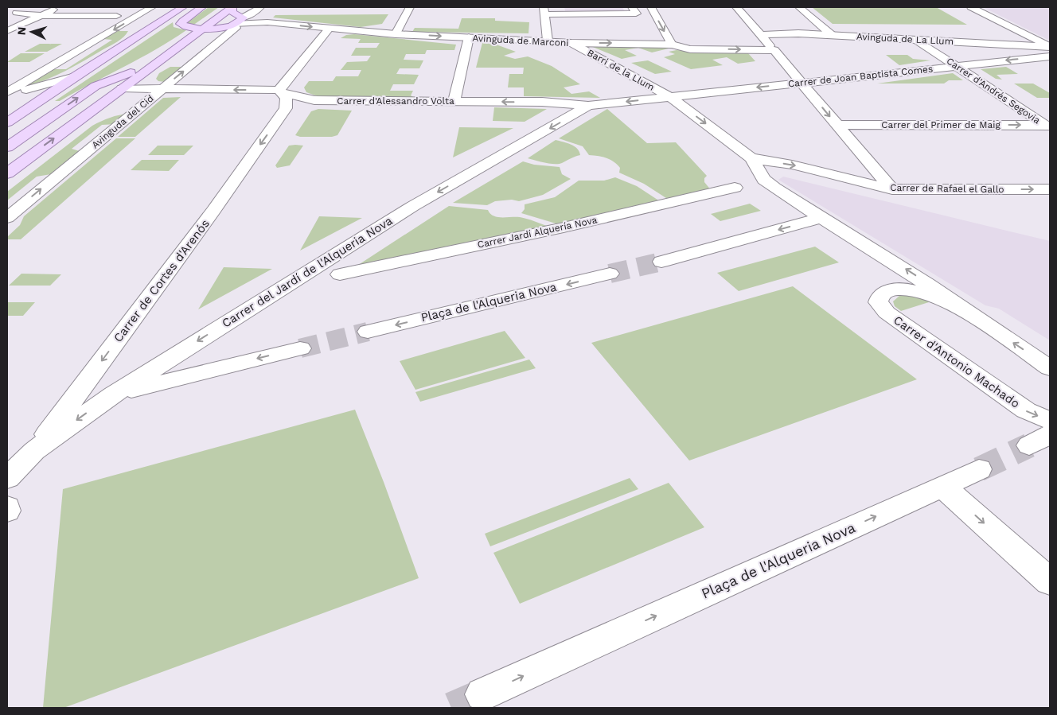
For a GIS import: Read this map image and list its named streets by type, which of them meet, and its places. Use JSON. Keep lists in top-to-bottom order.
{
  "streets": {
    "street": [
      "Avinguda de La Llum",
      "Avinguda de Marconi",
      "Barri de la Llum",
      "Carrer de Joan Baptista Comes",
      "Carrer d'Andrés Segovia",
      "Carrer d'Alessandro Volta",
      "Avinguda del Cid",
      "Carrer del Primer de Maig",
      "Carrer de Rafael el Gallo",
      "Carrer Jardí Alquería Nova",
      "Carrer del Jardí de l'Alqueria Nova",
      "Carrer de Cortes d'Arenós",
      "Plaça de l'Alqueria Nova",
      "Carrer d'Antonio Machado"
    ]
  },
  "crossings": [
    ["Avinguda de La Llum", "Carrer d'Andrés Segovia"],
    ["Avinguda de Marconi", "Barri de la Llum"],
    ["Avinguda de Marconi", "Avinguda del Cid"],
    ["Barri de la Llum", "Carrer de Joan Baptista Comes"],
    ["Barri de la Llum", "Carrer d'Alessandro Volta"],
    ["Barri de la Llum", "Carrer d'Antonio Machado"],
    ["Carrer de Joan Baptista Comes", "Carrer d'Andrés Segovia"],
    ["Carrer de Joan Baptista Comes", "Carrer d'Alessandro Volta"],
    ["Carrer de Joan Baptista Comes", "Carrer d'Antonio Machado"],
    ["Carrer d'Andrés Segovia", "Carrer del Primer de Maig"],
    ["Carrer d'Alessandro Volta", "Carrer del Jardí de l'Alqueria Nova"],
    ["Carrer d'Alessandro Volta", "Carrer de Cortes d'Arenós"],
    ["Carrer d'Alessandro Volta", "Carrer d'Antonio Machado"],
    ["Carrer de Rafael el Gallo", "Carrer d'Antonio Machado"],
    ["Carrer del Jardí de l'Alqueria Nova", "Carrer de Cortes d'Arenós"]
  ],
  "one_way": [
    "Avinguda de Marconi",
    "Carrer d'Alessandro Volta",
    "Carrer del Primer de Maig",
    "Carrer de Cortes d'Arenós"
  ],
  "north": "left"
}
